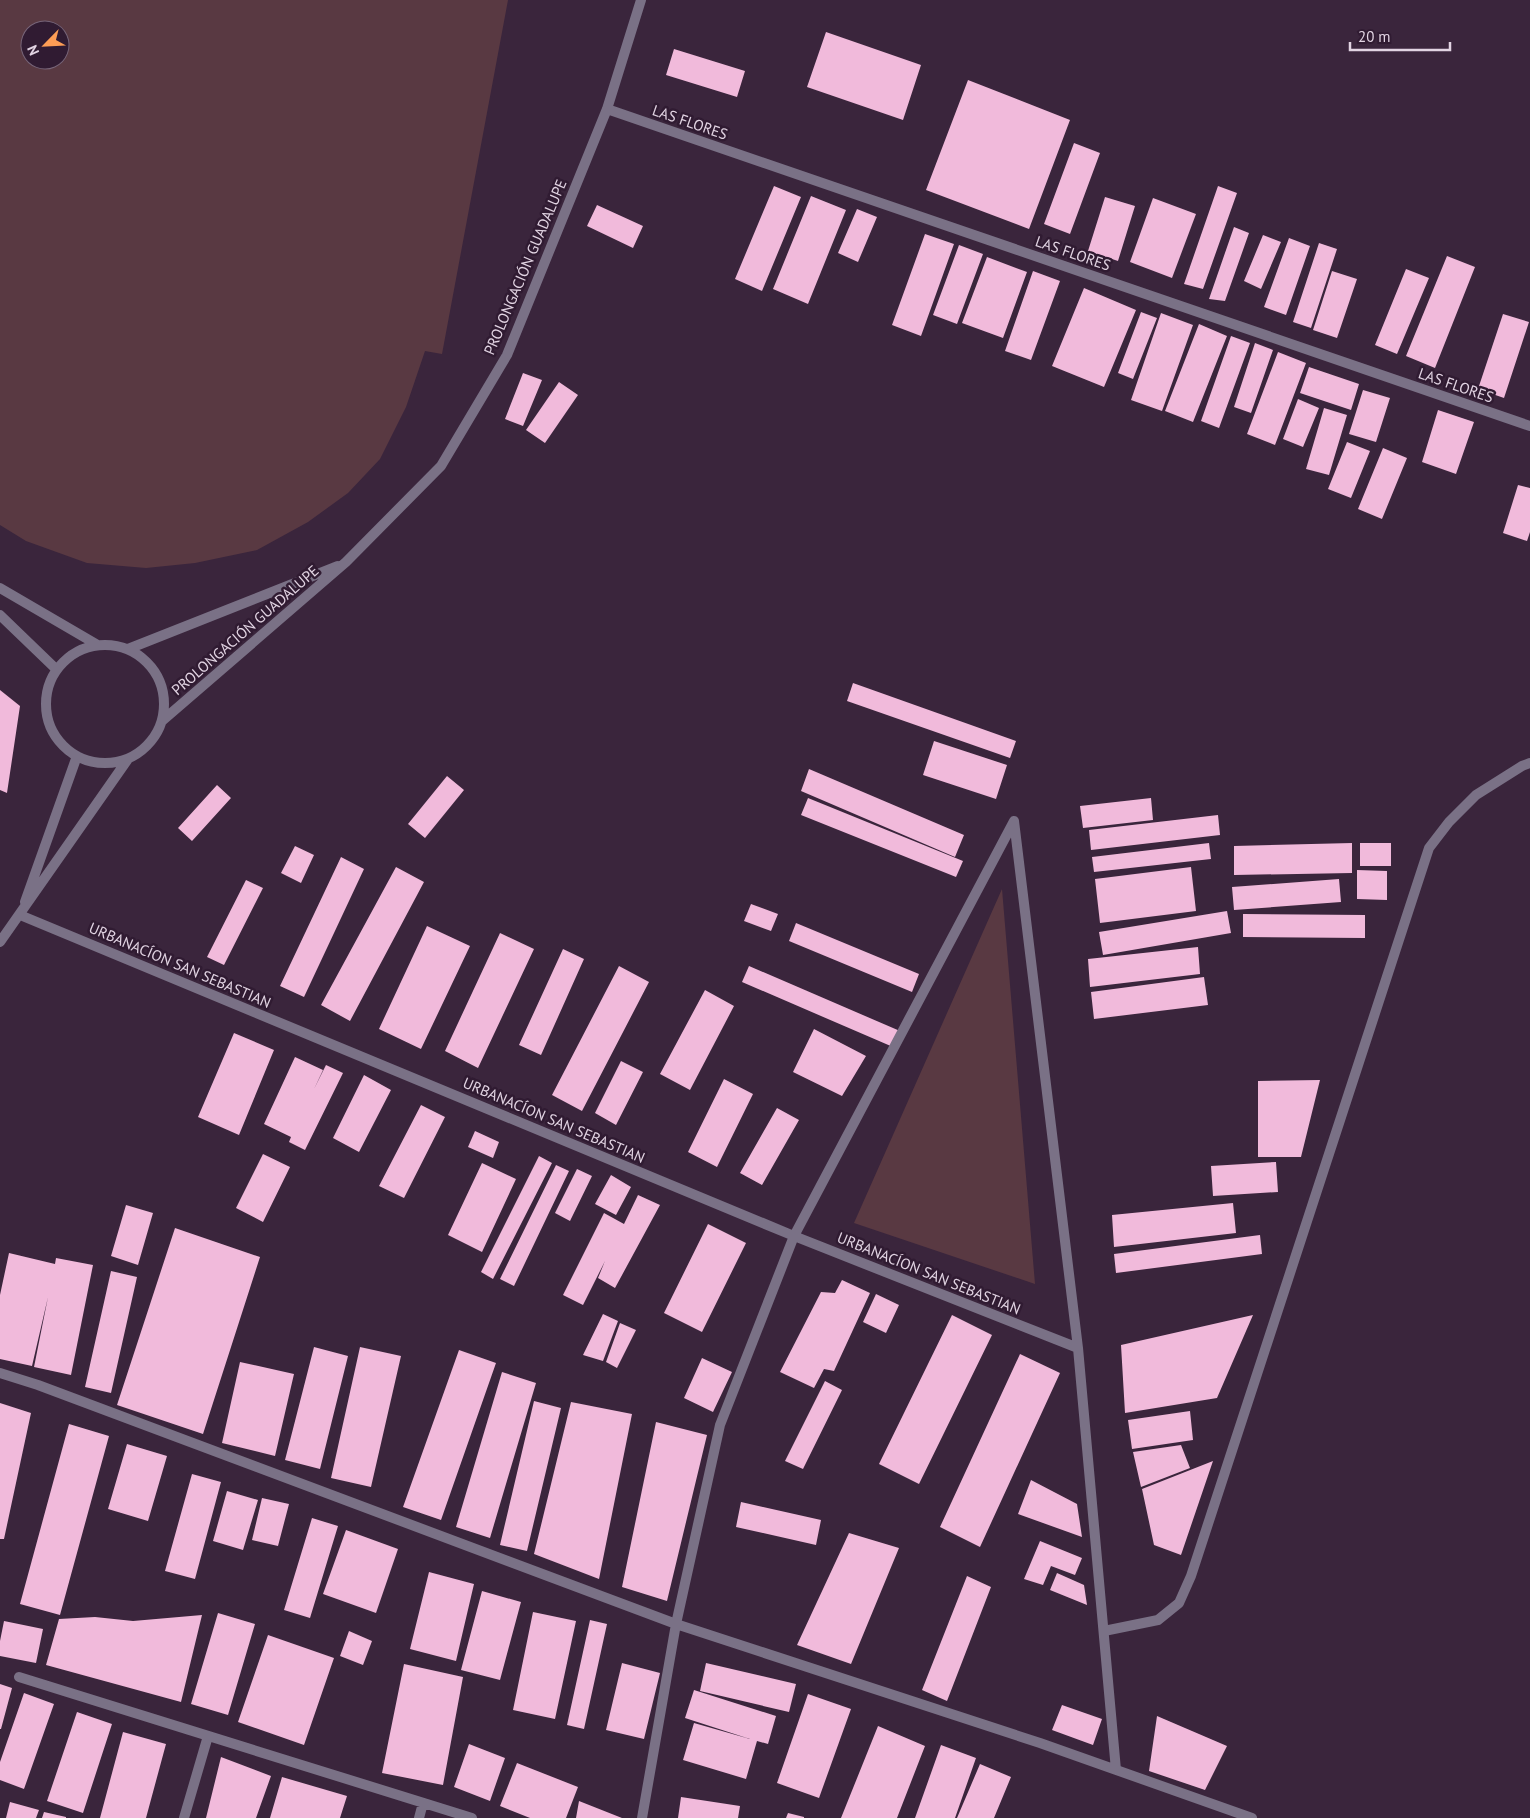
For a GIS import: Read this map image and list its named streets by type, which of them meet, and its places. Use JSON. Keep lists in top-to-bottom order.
{
  "streets": {
    "street": ["LAS FLORES", "PROLONGACIÓN GUADALUPE", "URBANACÍON SAN SEBASTIAN"]
  },
  "crossings": [
    ["LAS FLORES", "PROLONGACIÓN GUADALUPE"]
  ],
  "scale_bar": "20 m",
  "north": "bottom left"
}
